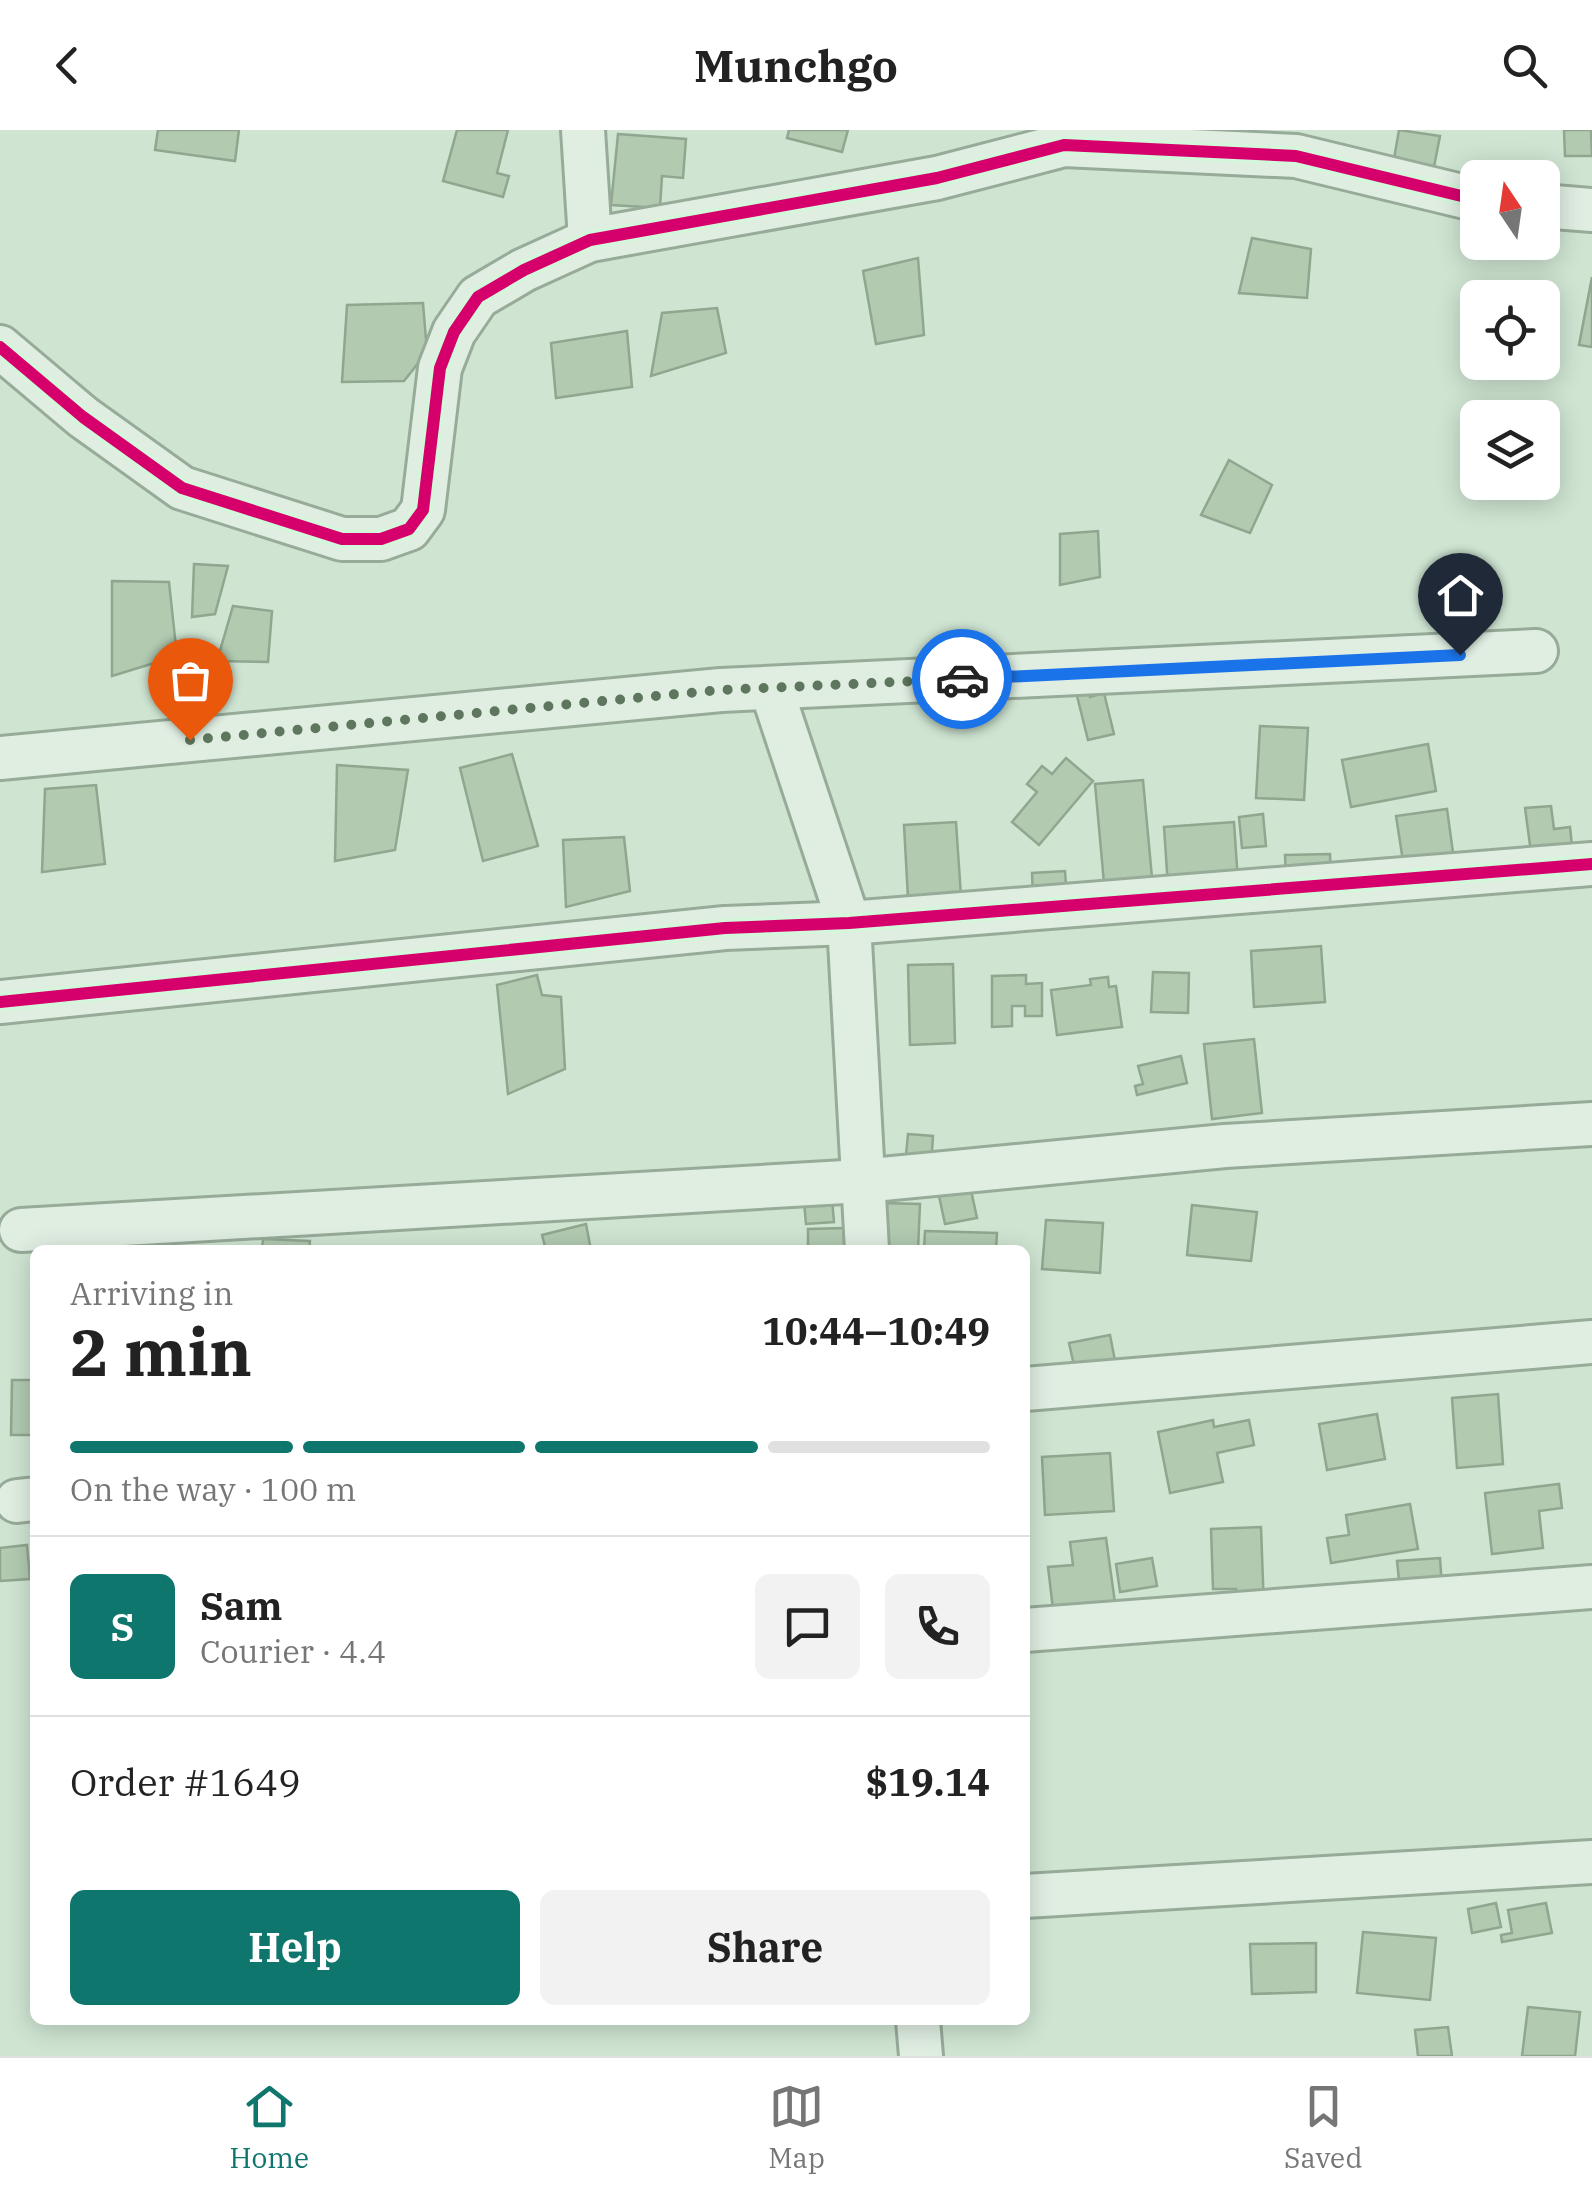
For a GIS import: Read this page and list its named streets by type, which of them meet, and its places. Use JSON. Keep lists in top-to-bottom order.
{
  "north": "top",
  "page": {
    "header": "Munchgo",
    "heading": ["2 min", "Arriving in", "10:44–10:49"],
    "panel": [
      "Sam",
      "Courier · 4.4",
      "Order #1649",
      "$19.14"
    ],
    "bar": "On the way · 100 m",
    "round": "S",
    "buttons": ["Help", "Share"],
    "tabs": ["Home", "Map", "Saved"]
  }
}
